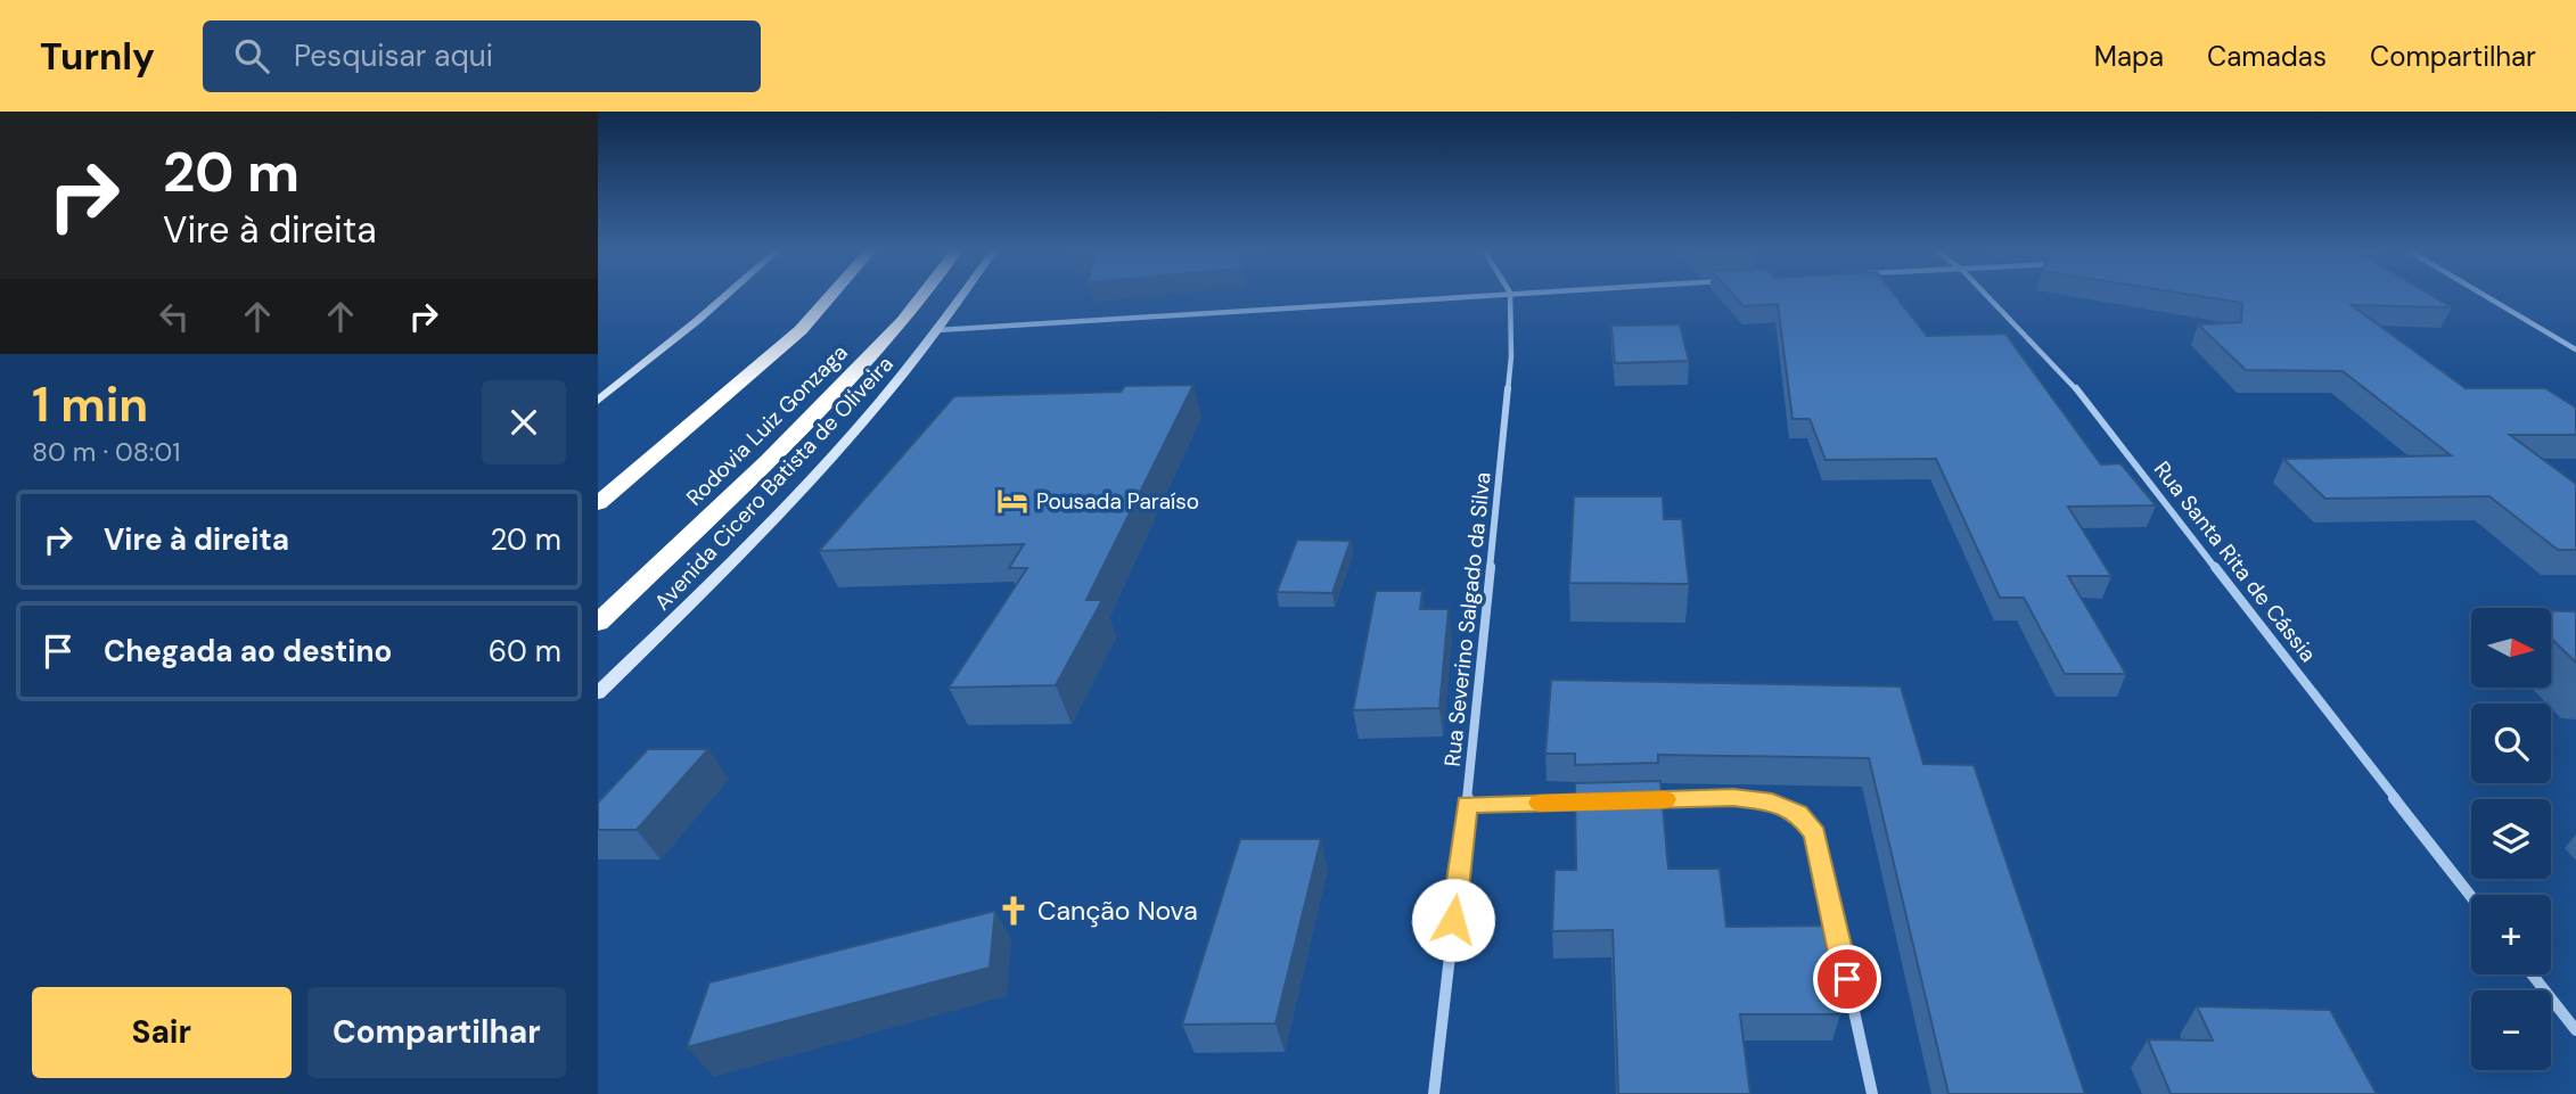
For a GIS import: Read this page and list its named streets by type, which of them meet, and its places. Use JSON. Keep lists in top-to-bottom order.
{
  "streets": {
    "highway": ["Rodovia Luiz Gonzaga"],
    "main road": ["Avenida Cicero Batista de Oliveira"],
    "street": ["Rua Santa Rita de Cássia", "Rua Severino Salgado da Silva"]
  },
  "places": {
    "hotel": ["Pousada Paraíso"],
    "church": ["Canção Nova"]
  },
  "north": "right",
  "page": {
    "header": "Turnly",
    "search": "Pesquisar aqui",
    "nav": ["Mapa", "Camadas", "Compartilhar"],
    "turn": ["20 m", "Vire à direita"],
    "heading": ["1 min", "80 m · 08:01"],
    "list": [
      {
        "name": "Vire à direita",
        "value": "20 m"
      },
      {
        "name": "Chegada ao destino",
        "value": "60 m"
      }
    ],
    "map_buttons": ["+", "−"],
    "buttons": ["Sair", "Compartilhar"]
  }
}
